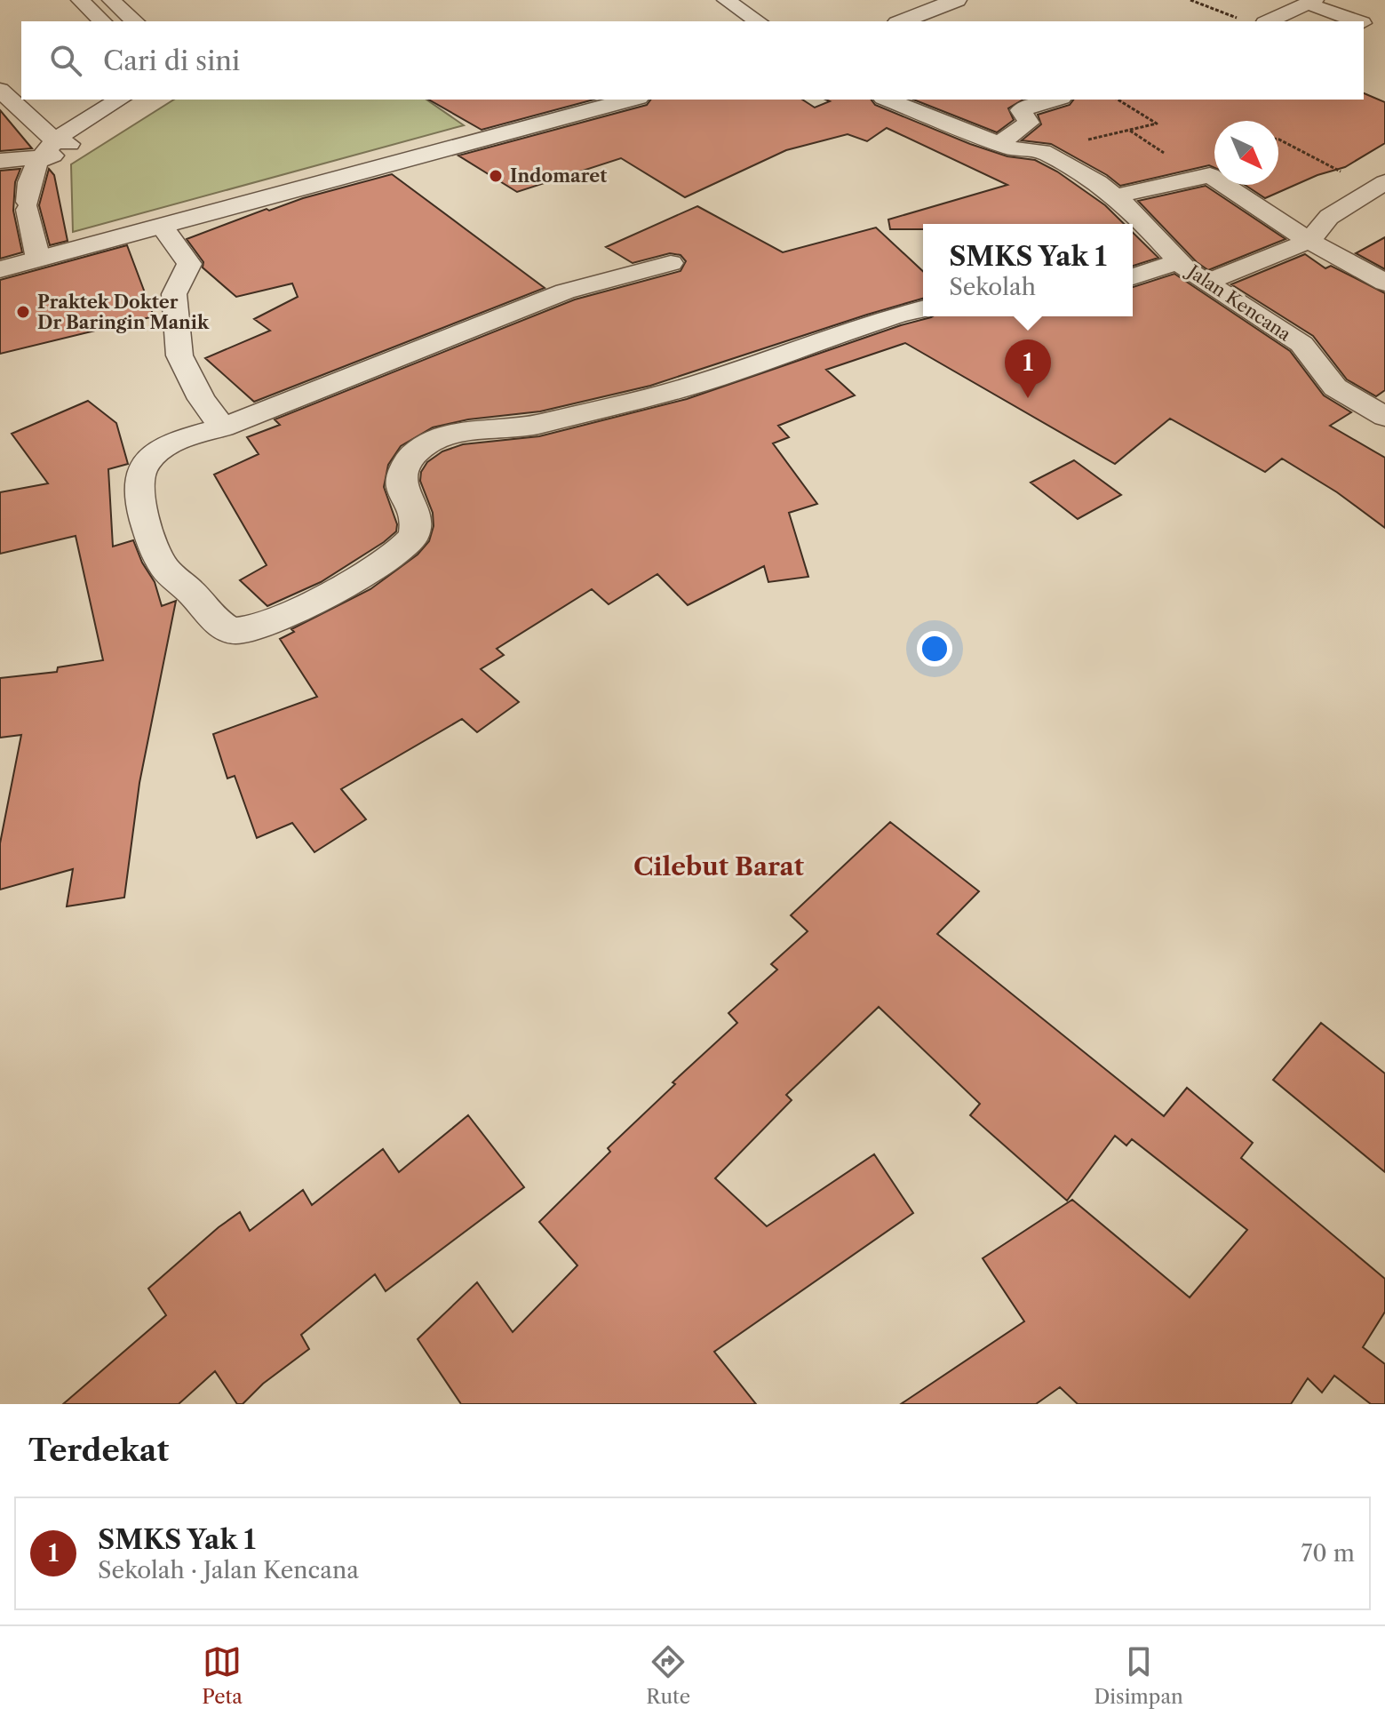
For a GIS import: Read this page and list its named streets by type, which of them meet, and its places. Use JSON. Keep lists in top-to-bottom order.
{
  "streets": {
    "street": ["Jalan Kencana"]
  },
  "districts": ["Cilebut Barat"],
  "places": ["Indomaret", "Praktek Dokter Dr Baringin Manik"],
  "north": "bottom right",
  "page": {
    "search": "Cari di sini",
    "popup": ["SMKS Yak 1", "Sekolah"],
    "pins": "1",
    "heading": "Terdekat",
    "list": [
      {
        "mark": "1",
        "name": "SMKS Yak 1",
        "note": "Sekolah · Jalan Kencana",
        "value": "70 m"
      }
    ],
    "nav": ["Peta", "Rute", "Disimpan"]
  }
}
